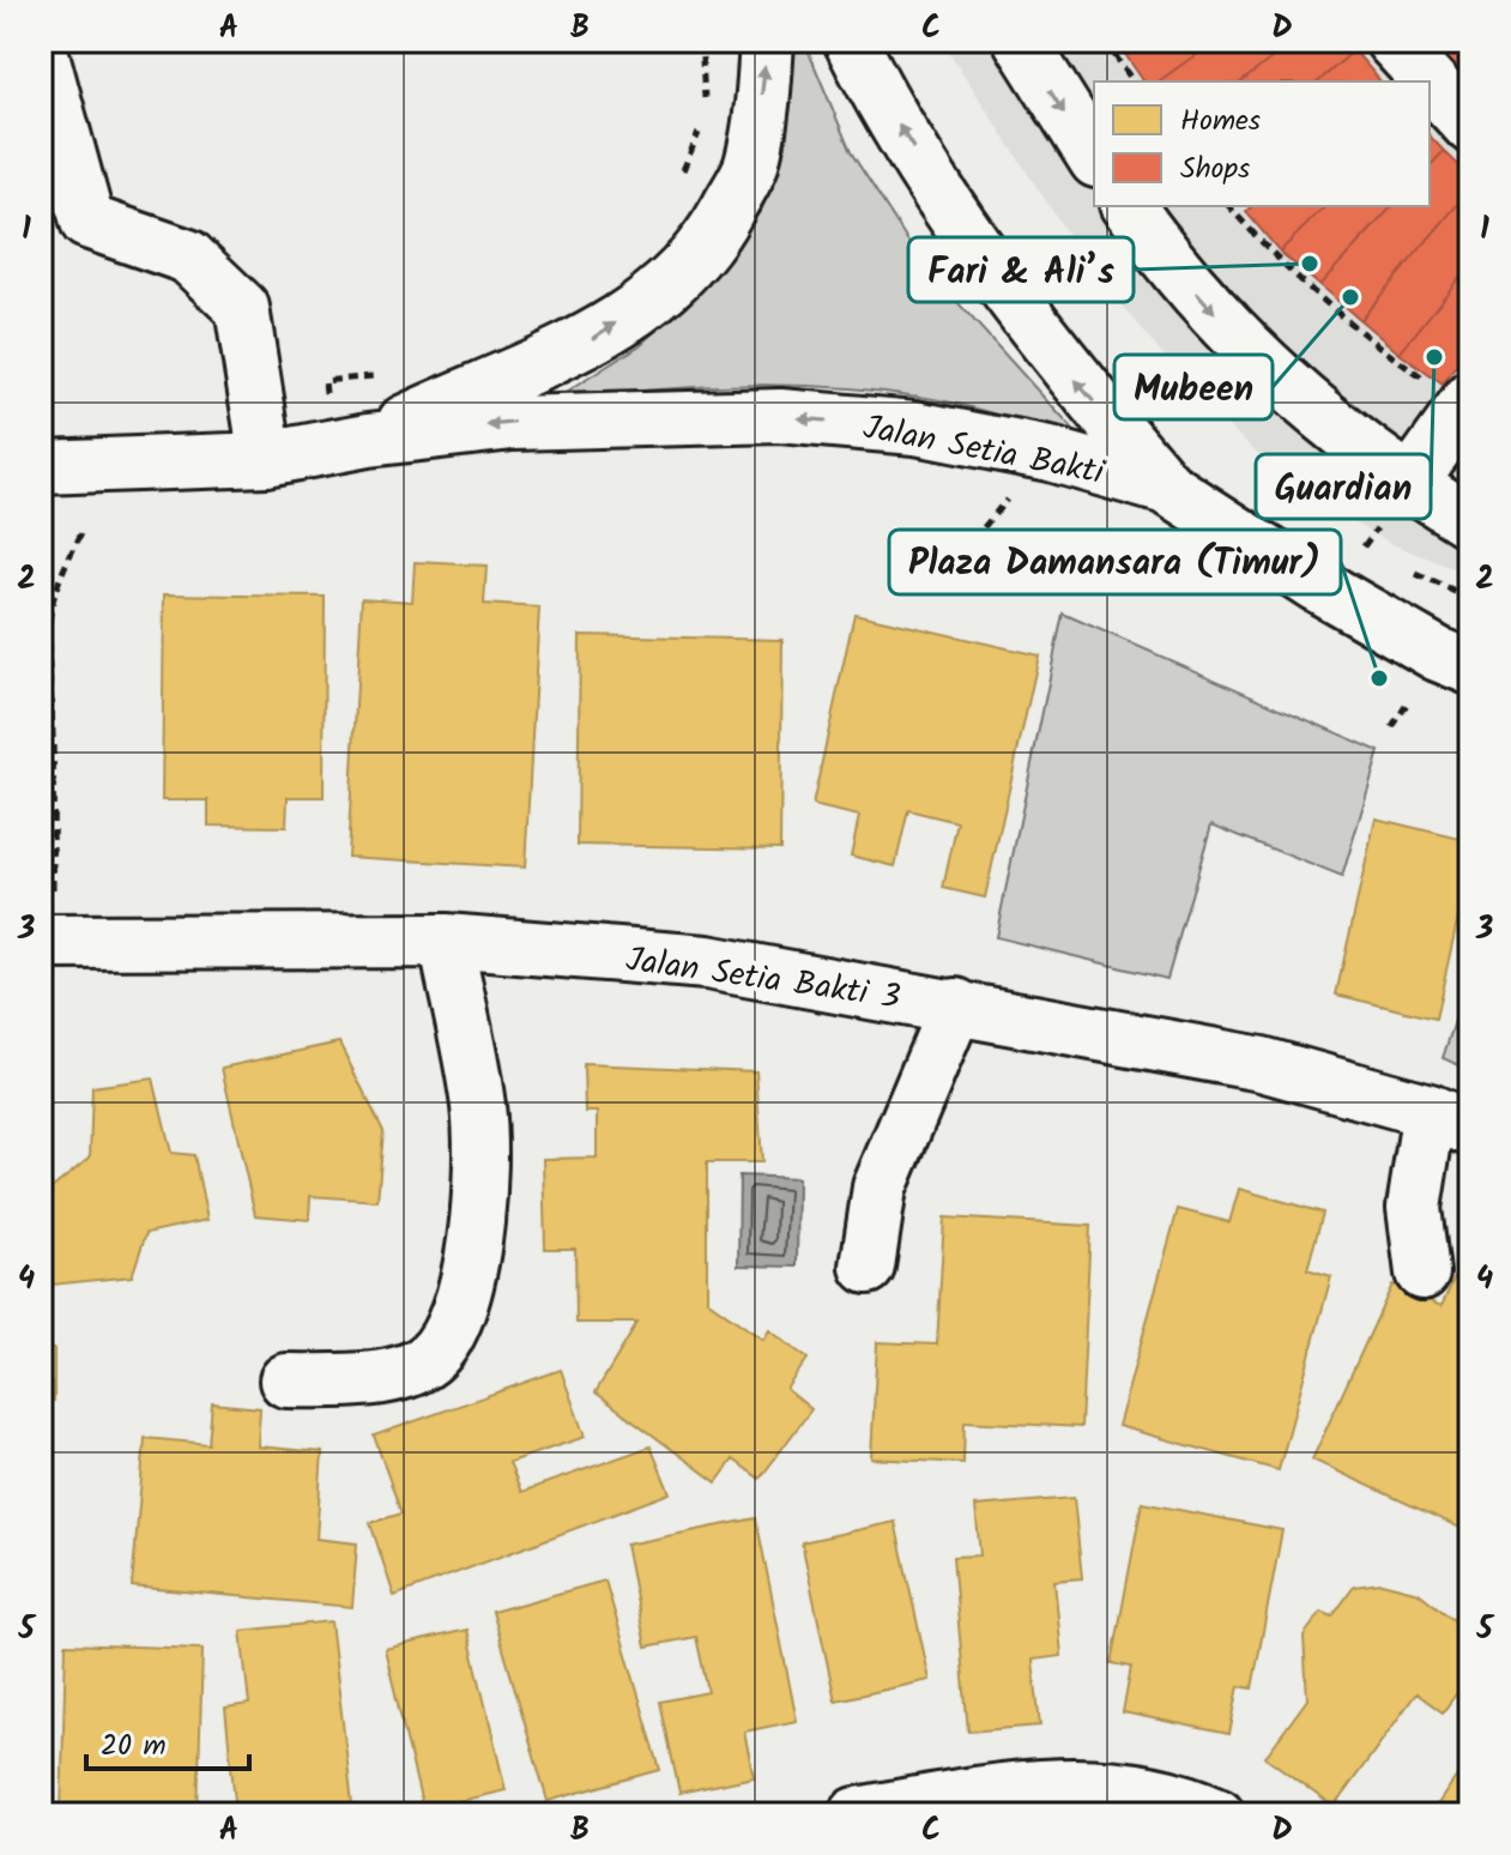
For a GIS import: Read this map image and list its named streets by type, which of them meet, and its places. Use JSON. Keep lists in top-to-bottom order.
{
  "streets": {
    "street": ["Jalan Setia Bakti", "Jalan Setia Bakti 3"]
  },
  "places": [
    "Fari & Ali’s",
    "Mubeen",
    "Guardian",
    "Plaza Damansara (Timur)"
  ],
  "legend": ["Homes", "Shops"],
  "scale_bar": "20 m",
  "grid": {
    "columns": [
      "A",
      "B",
      "C",
      "D"
    ],
    "rows": [
      "1",
      "2",
      "3",
      "4",
      "5"
    ]
  }
}
